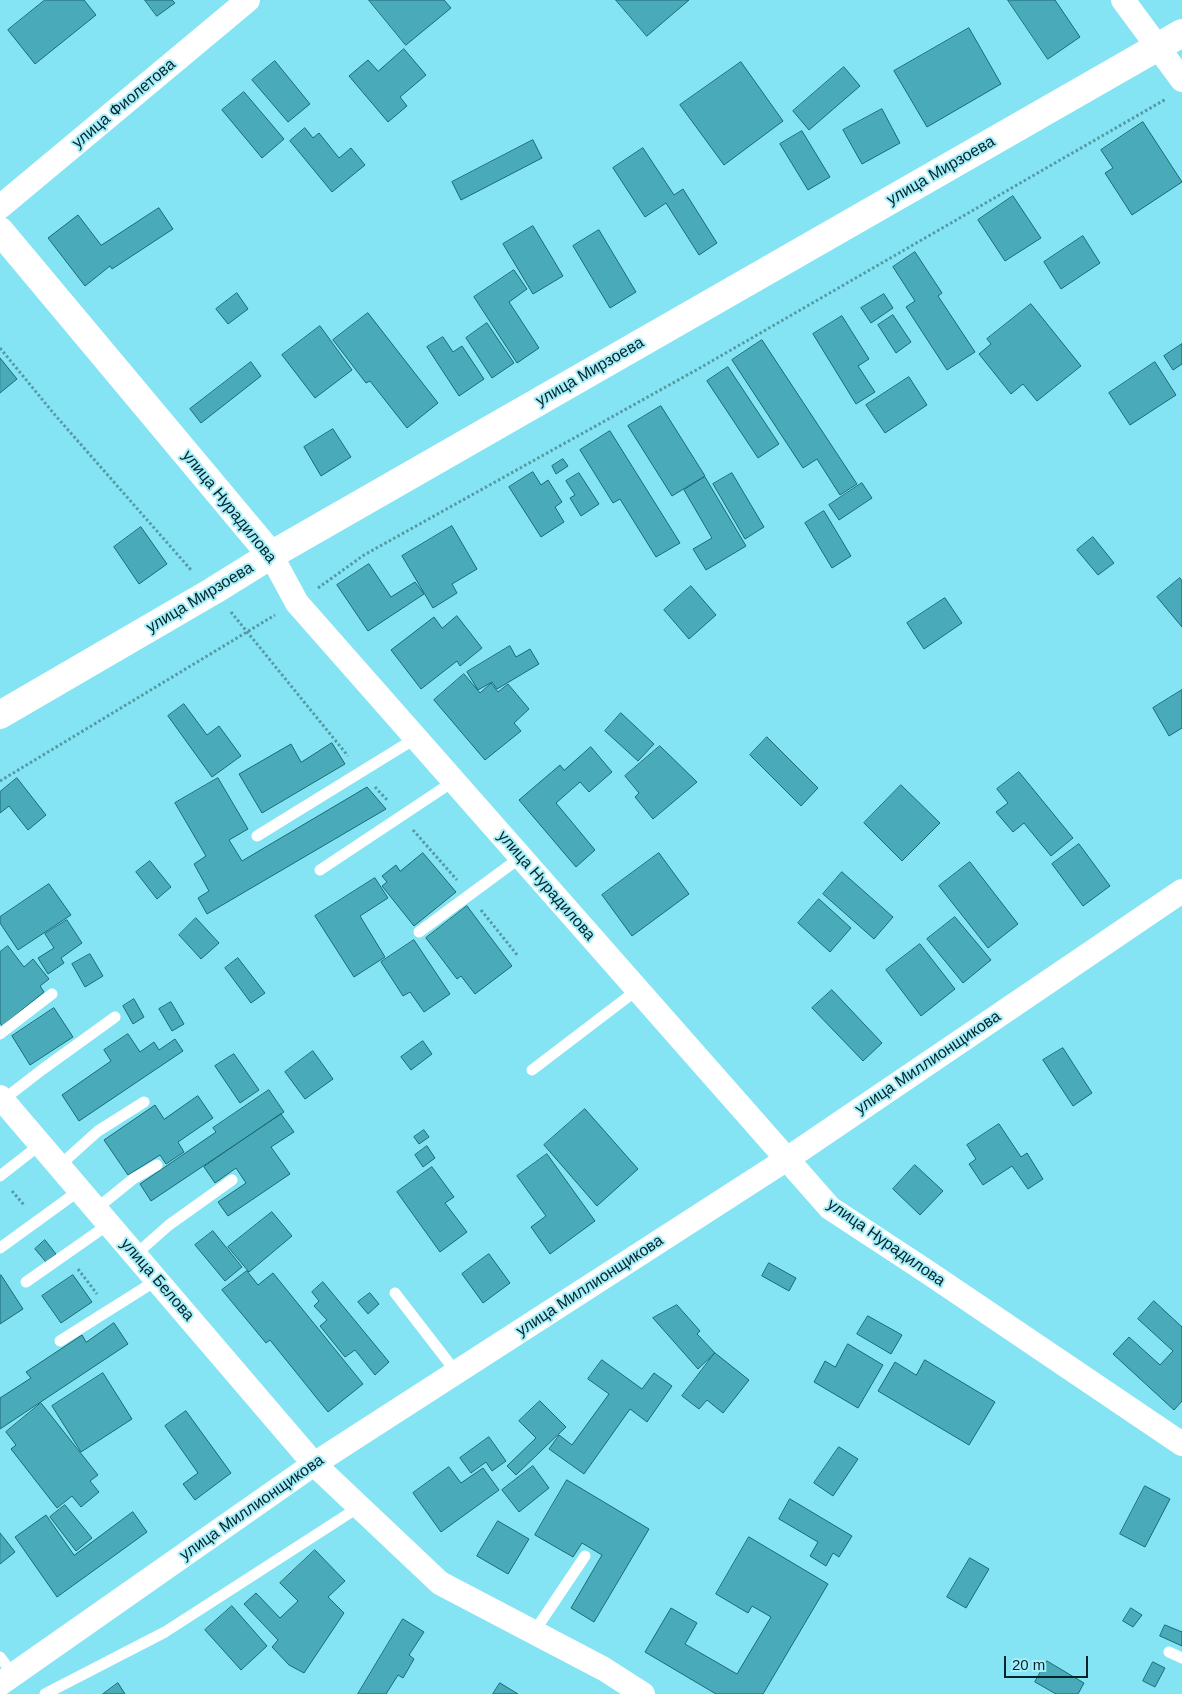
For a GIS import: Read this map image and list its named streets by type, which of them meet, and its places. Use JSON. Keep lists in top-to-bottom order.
{
  "streets": {
    "street": [
      "улица Фиолетова",
      "улица Мирзоева",
      "улица Нурадилова",
      "улица Миллионщикова",
      "улица Белова"
    ]
  },
  "crossings": [
    ["улица Мирзоева", "улица Нурадилова"],
    ["улица Нурадилова", "улица Миллионщикова"],
    ["улица Миллионщикова", "улица Белова"]
  ],
  "scale_bar": "20 m"
}
